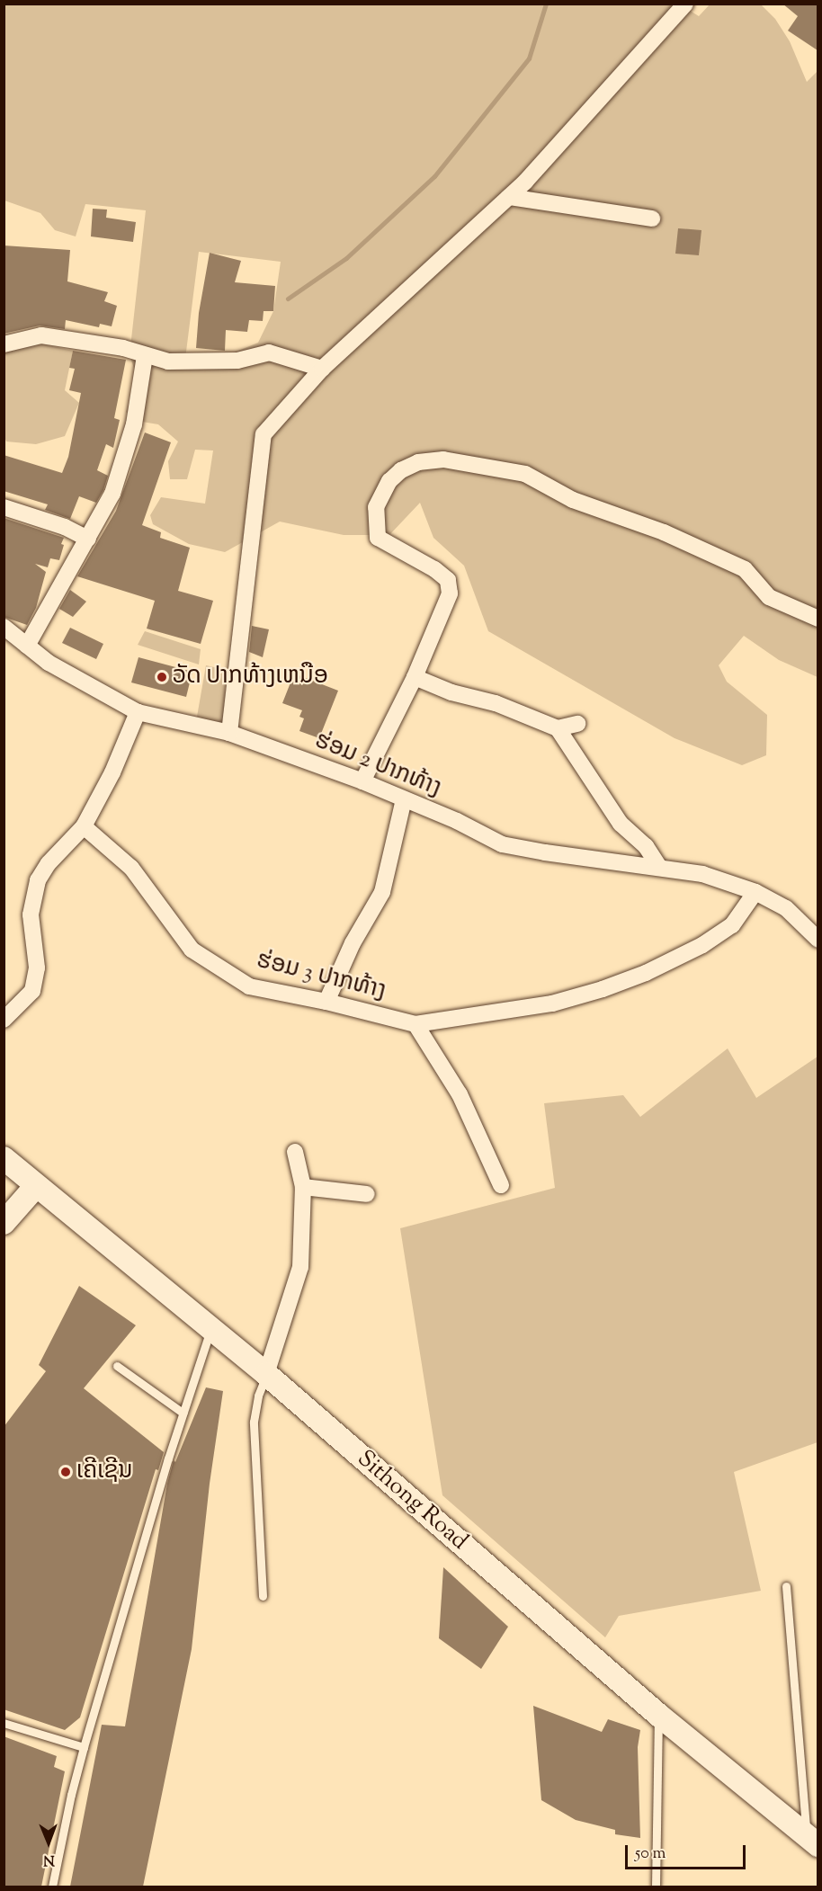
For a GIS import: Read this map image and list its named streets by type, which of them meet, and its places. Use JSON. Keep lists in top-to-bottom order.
{
  "streets": {
    "main road": ["Sithong Road"],
    "street": ["ຮ່ອມ 2 ປາກທ້າງ", "ຮ່ອມ 3 ປາກທ້າງ"]
  },
  "crossings": [
    ["ຮ່ອມ 2 ປາກທ້າງ", "ຮ່ອມ 3 ປາກທ້າງ"]
  ],
  "places": ["ວັດ ປາກທ້າງເຫນືອ", "ເຄີເຊີນ"],
  "scale_bar": "50 m",
  "north": "bottom"
}
